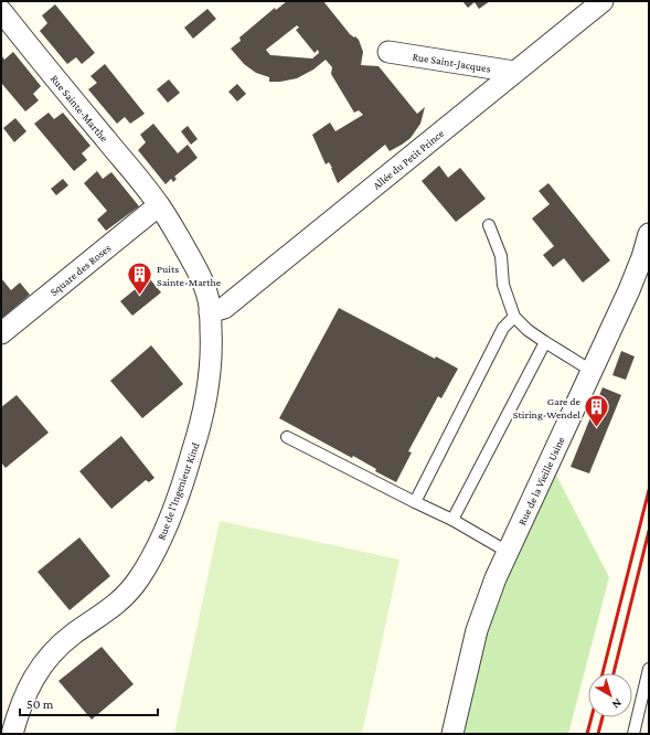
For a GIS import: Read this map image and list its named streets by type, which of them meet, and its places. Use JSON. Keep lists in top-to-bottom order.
{
  "streets": {
    "street": [
      "Rue Saint-Jacques",
      "Rue Sainte-Marthe",
      "Allée du Petit Prince",
      "Square des Roses",
      "Rue de la Vieille Usine",
      "Rue de l'Ingenieur Kind"
    ]
  },
  "crossings": [
    ["Rue Saint-Jacques", "Allée du Petit Prince"],
    ["Rue Sainte-Marthe", "Square des Roses"],
    ["Rue Sainte-Marthe", "Rue de l'Ingenieur Kind"],
    ["Allée du Petit Prince", "Rue de l'Ingenieur Kind"],
    ["Square des Roses", "Rue de l'Ingenieur Kind"]
  ],
  "places": {
    "building": ["Puits Sainte-Marthe", "Gare de Stiring-Wendel"]
  },
  "scale_bar": "50 m",
  "north": "bottom right"
}
